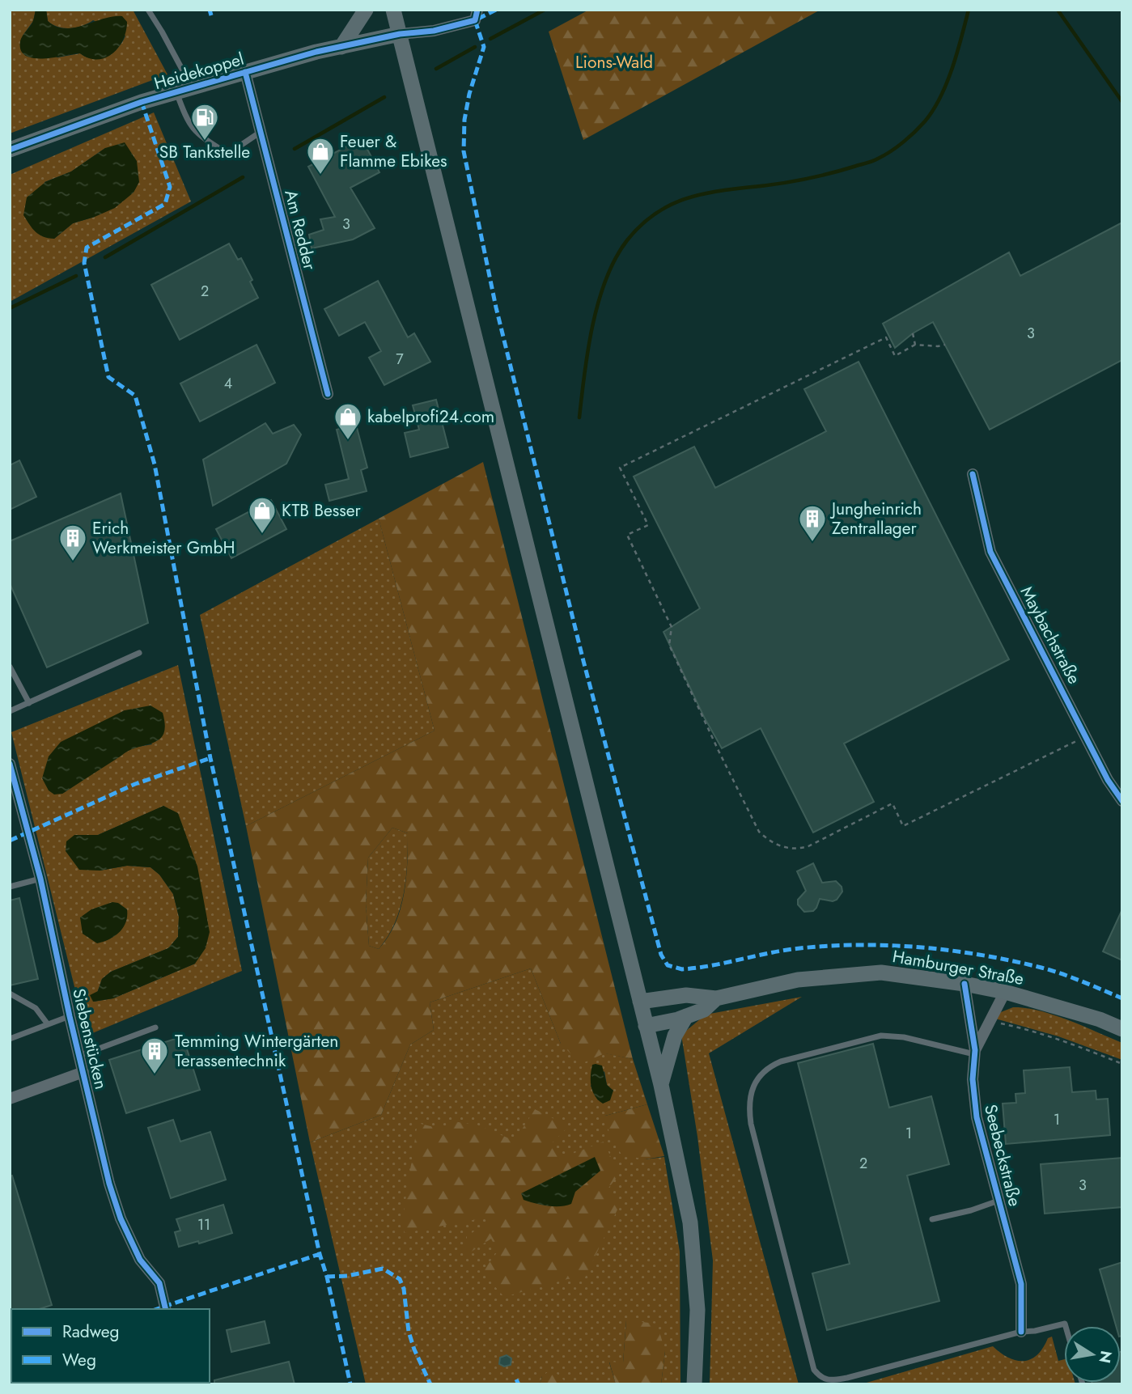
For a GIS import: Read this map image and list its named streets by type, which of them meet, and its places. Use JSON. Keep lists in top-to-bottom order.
{
  "streets": {
    "main road": ["Heidekoppel", "Hamburger Straße"],
    "street": [
      "Am Redder",
      "Maybachstraße",
      "Siebenstücken",
      "Seebeckstraße"
    ]
  },
  "crossings": [
    ["Heidekoppel", "Am Redder"],
    ["Hamburger Straße", "Seebeckstraße"]
  ],
  "parks": ["Lions-Wald"],
  "places": {
    "fuel station": ["SB Tankstelle"],
    "shop": ["Feuer & Flamme Ebikes", "kabelprofi24.com", "KTB Besser"],
    "building": ["Jungheinrich Zentrallager", "Erich Werkmeister GmbH", "Temming Wintergärten Terassentechnik"]
  },
  "house_numbers": [
    "3",
    "2",
    "3",
    "7",
    "4",
    "1",
    "1",
    "2",
    "3",
    "11"
  ],
  "legend": ["Radweg", "Weg"],
  "north": "right"
}
